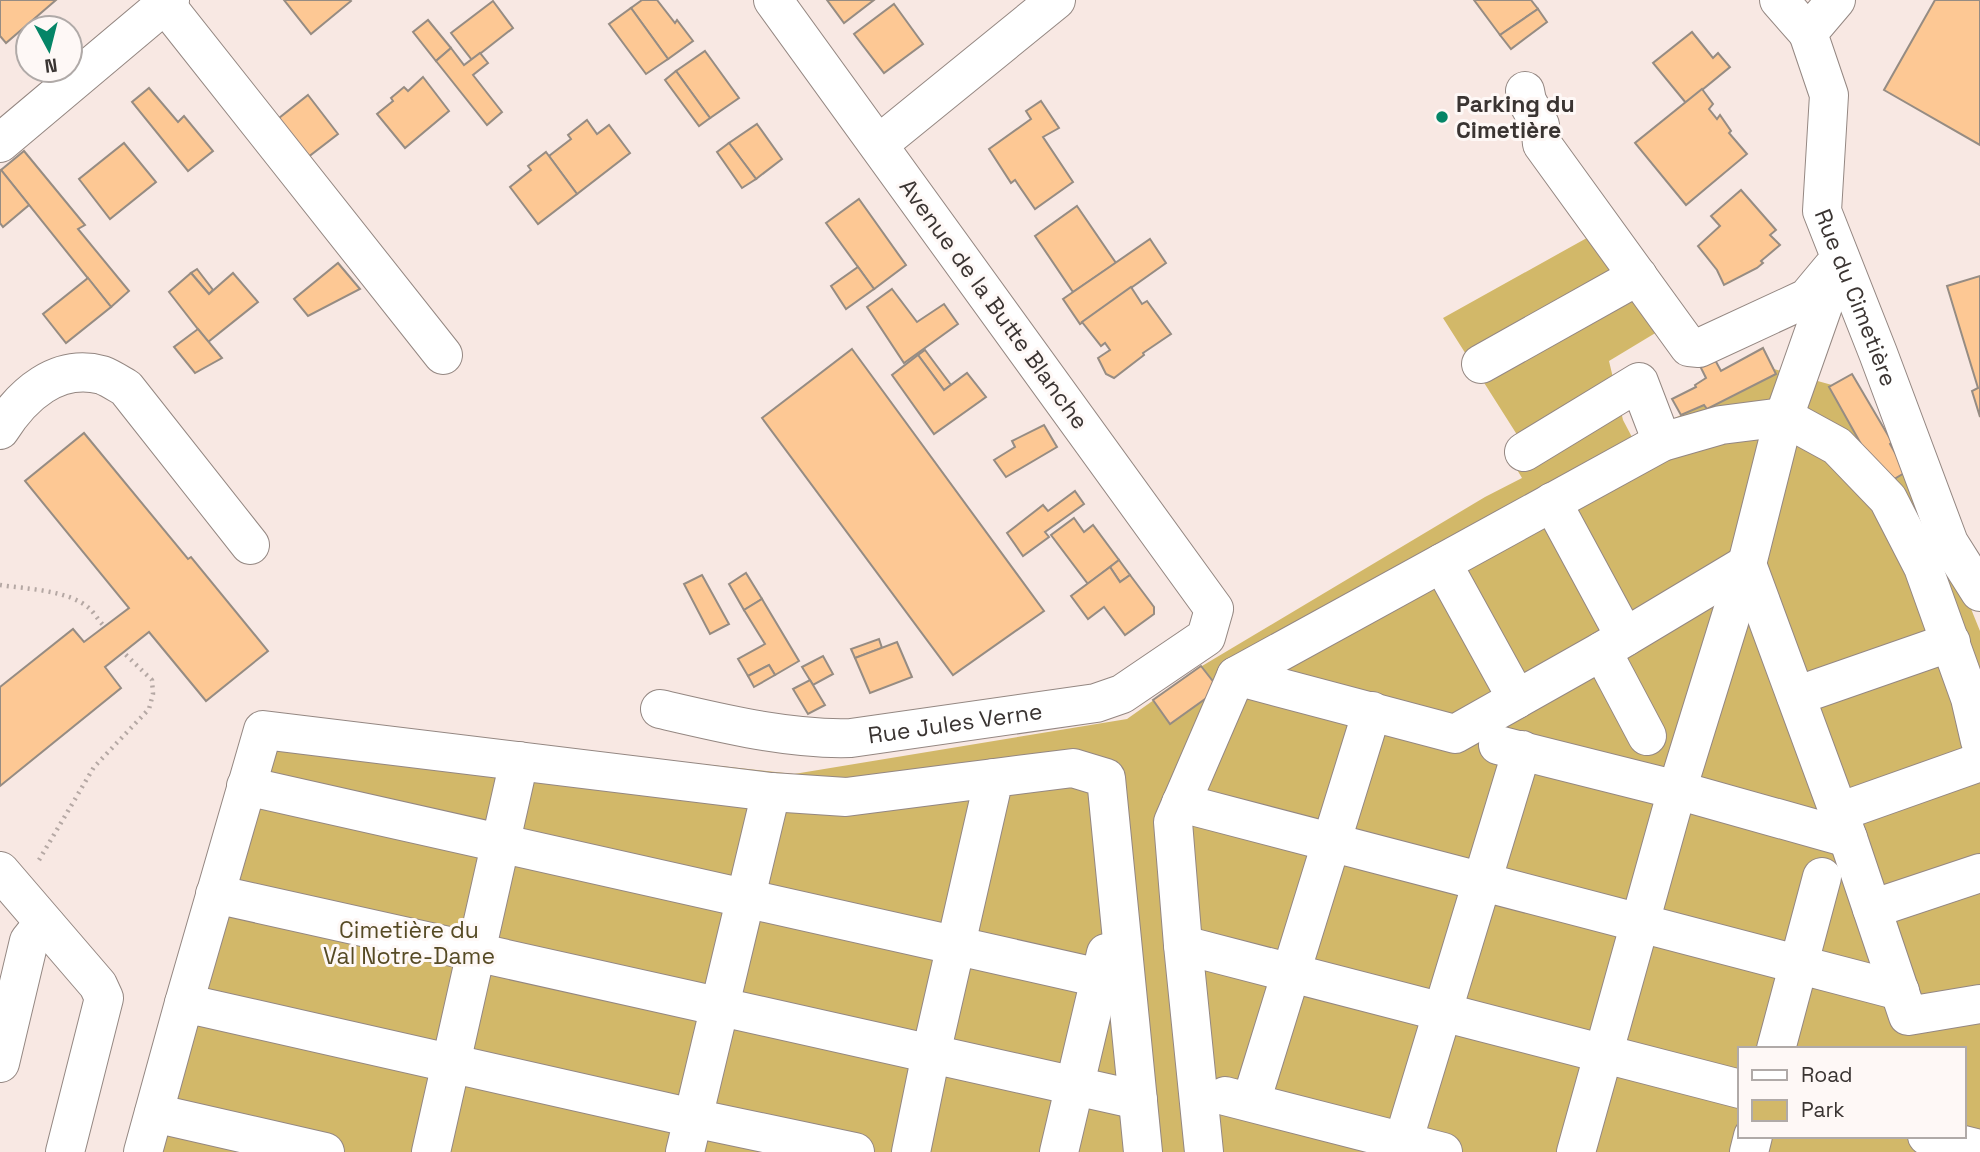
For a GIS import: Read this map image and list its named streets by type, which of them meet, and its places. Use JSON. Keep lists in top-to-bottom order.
{
  "streets": {
    "street": ["Rue du Cimetière", "Avenue de la Butte Blanche", "Rue Jules Verne"]
  },
  "crossings": [
    ["Avenue de la Butte Blanche", "Rue Jules Verne"]
  ],
  "parks": ["Cimetière du Val Notre-Dame"],
  "places": ["Parking du Cimetière"],
  "legend": ["Road", "Park"],
  "north": "bottom"
}
